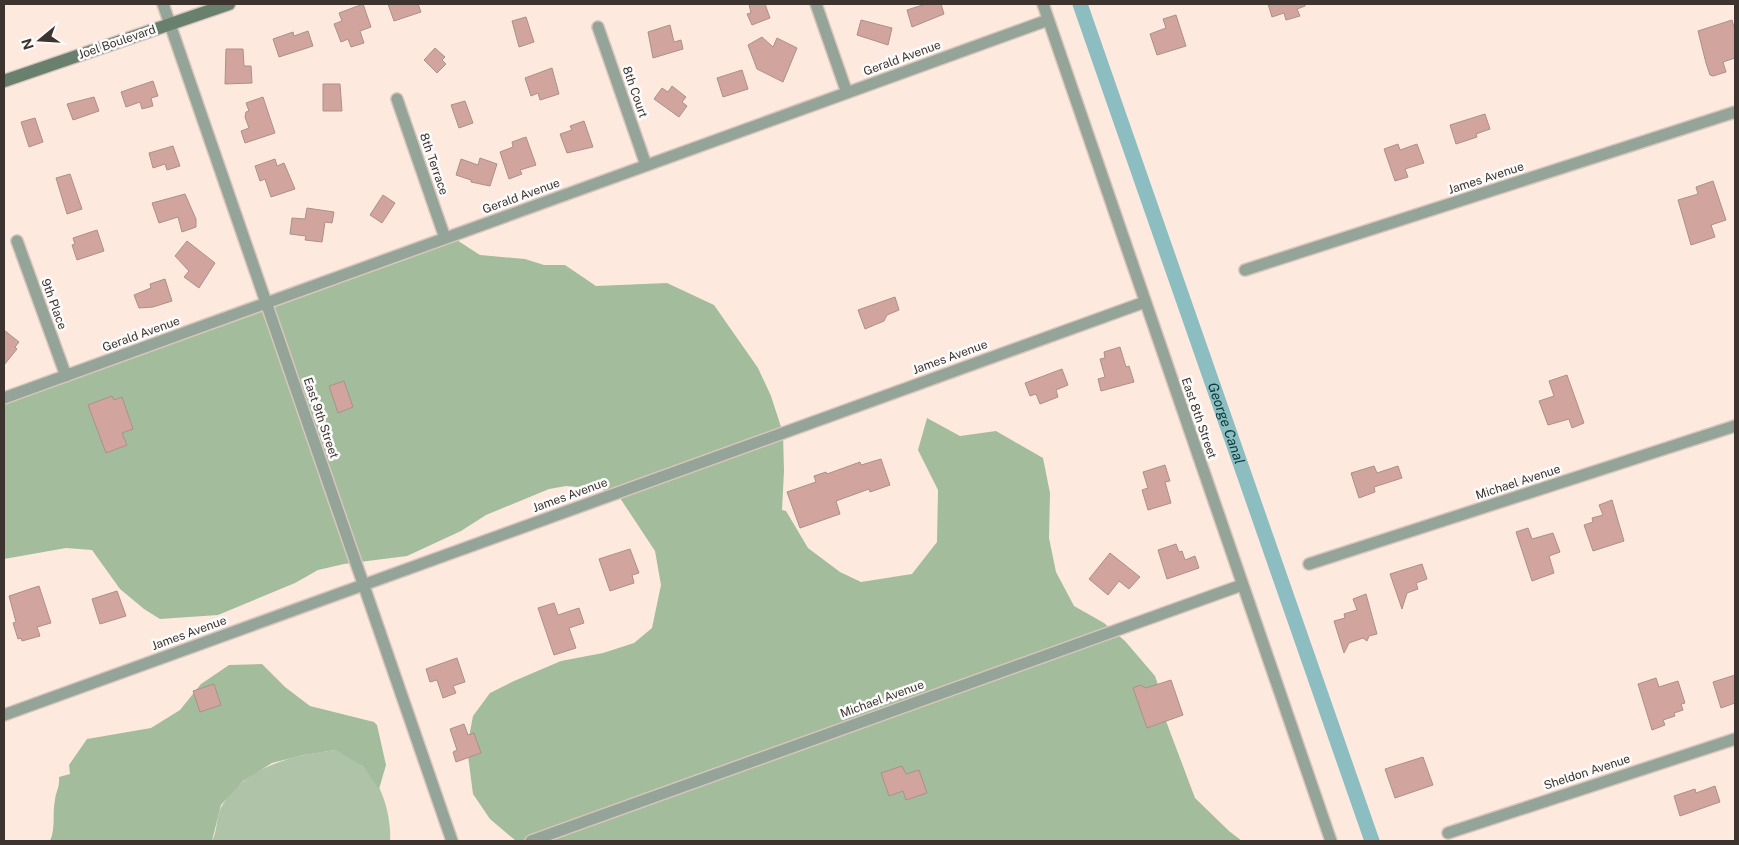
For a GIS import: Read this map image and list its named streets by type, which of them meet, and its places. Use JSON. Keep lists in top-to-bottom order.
{
  "streets": {
    "main road": ["Joel Boulevard"],
    "street": [
      "Gerald Avenue",
      "8th Court",
      "8th Terrace",
      "James Avenue",
      "9th Place",
      "East 9th Street",
      "East 8th Street",
      "Michael Avenue",
      "Sheldon Avenue"
    ]
  },
  "crossings": [
    ["Joel Boulevard", "East 9th Street"],
    ["Gerald Avenue", "8th Court"],
    ["Gerald Avenue", "8th Terrace"],
    ["Gerald Avenue", "9th Place"],
    ["Gerald Avenue", "East 9th Street"],
    ["Gerald Avenue", "East 8th Street"],
    ["James Avenue", "East 9th Street"],
    ["James Avenue", "East 8th Street"],
    ["East 8th Street", "Michael Avenue"]
  ],
  "water": ["George Canal"],
  "north": "left"
}
